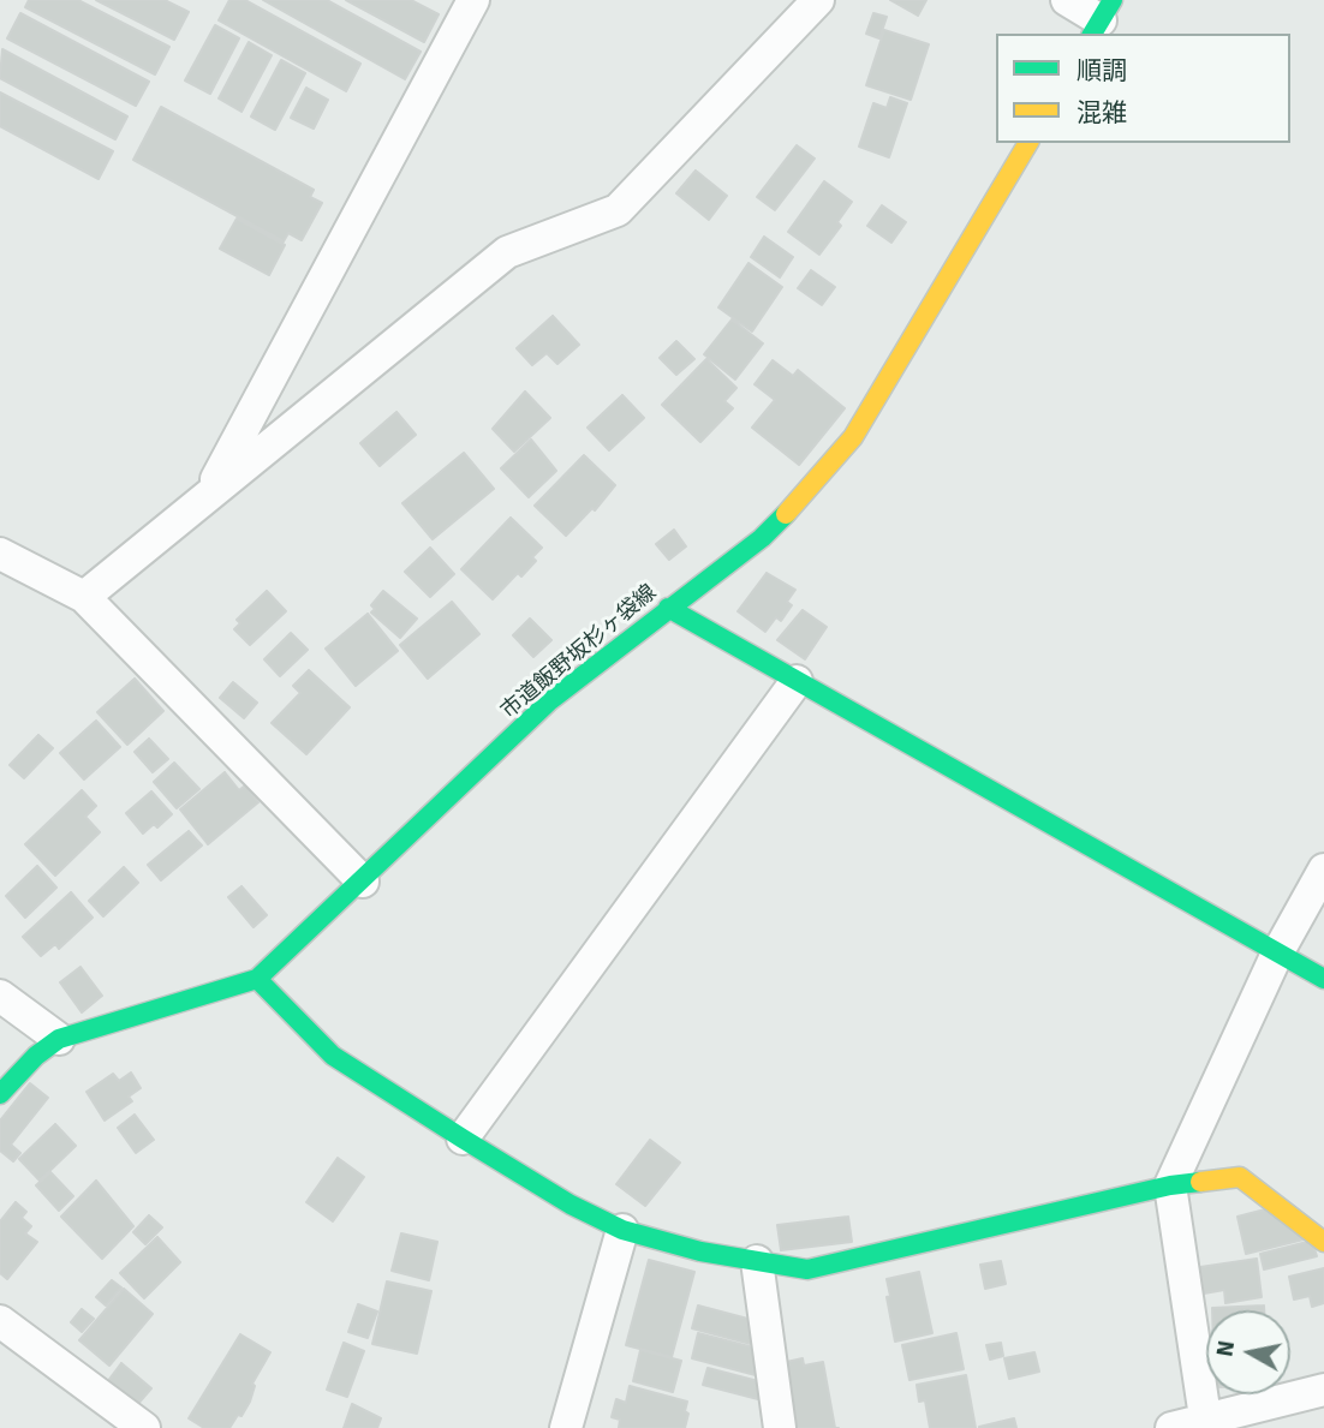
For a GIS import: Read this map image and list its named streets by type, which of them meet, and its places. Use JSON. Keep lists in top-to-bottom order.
{
  "streets": {
    "street": ["市道飯野坂杉ヶ袋線"]
  },
  "legend": ["順調", "混雑"],
  "north": "left"
}
